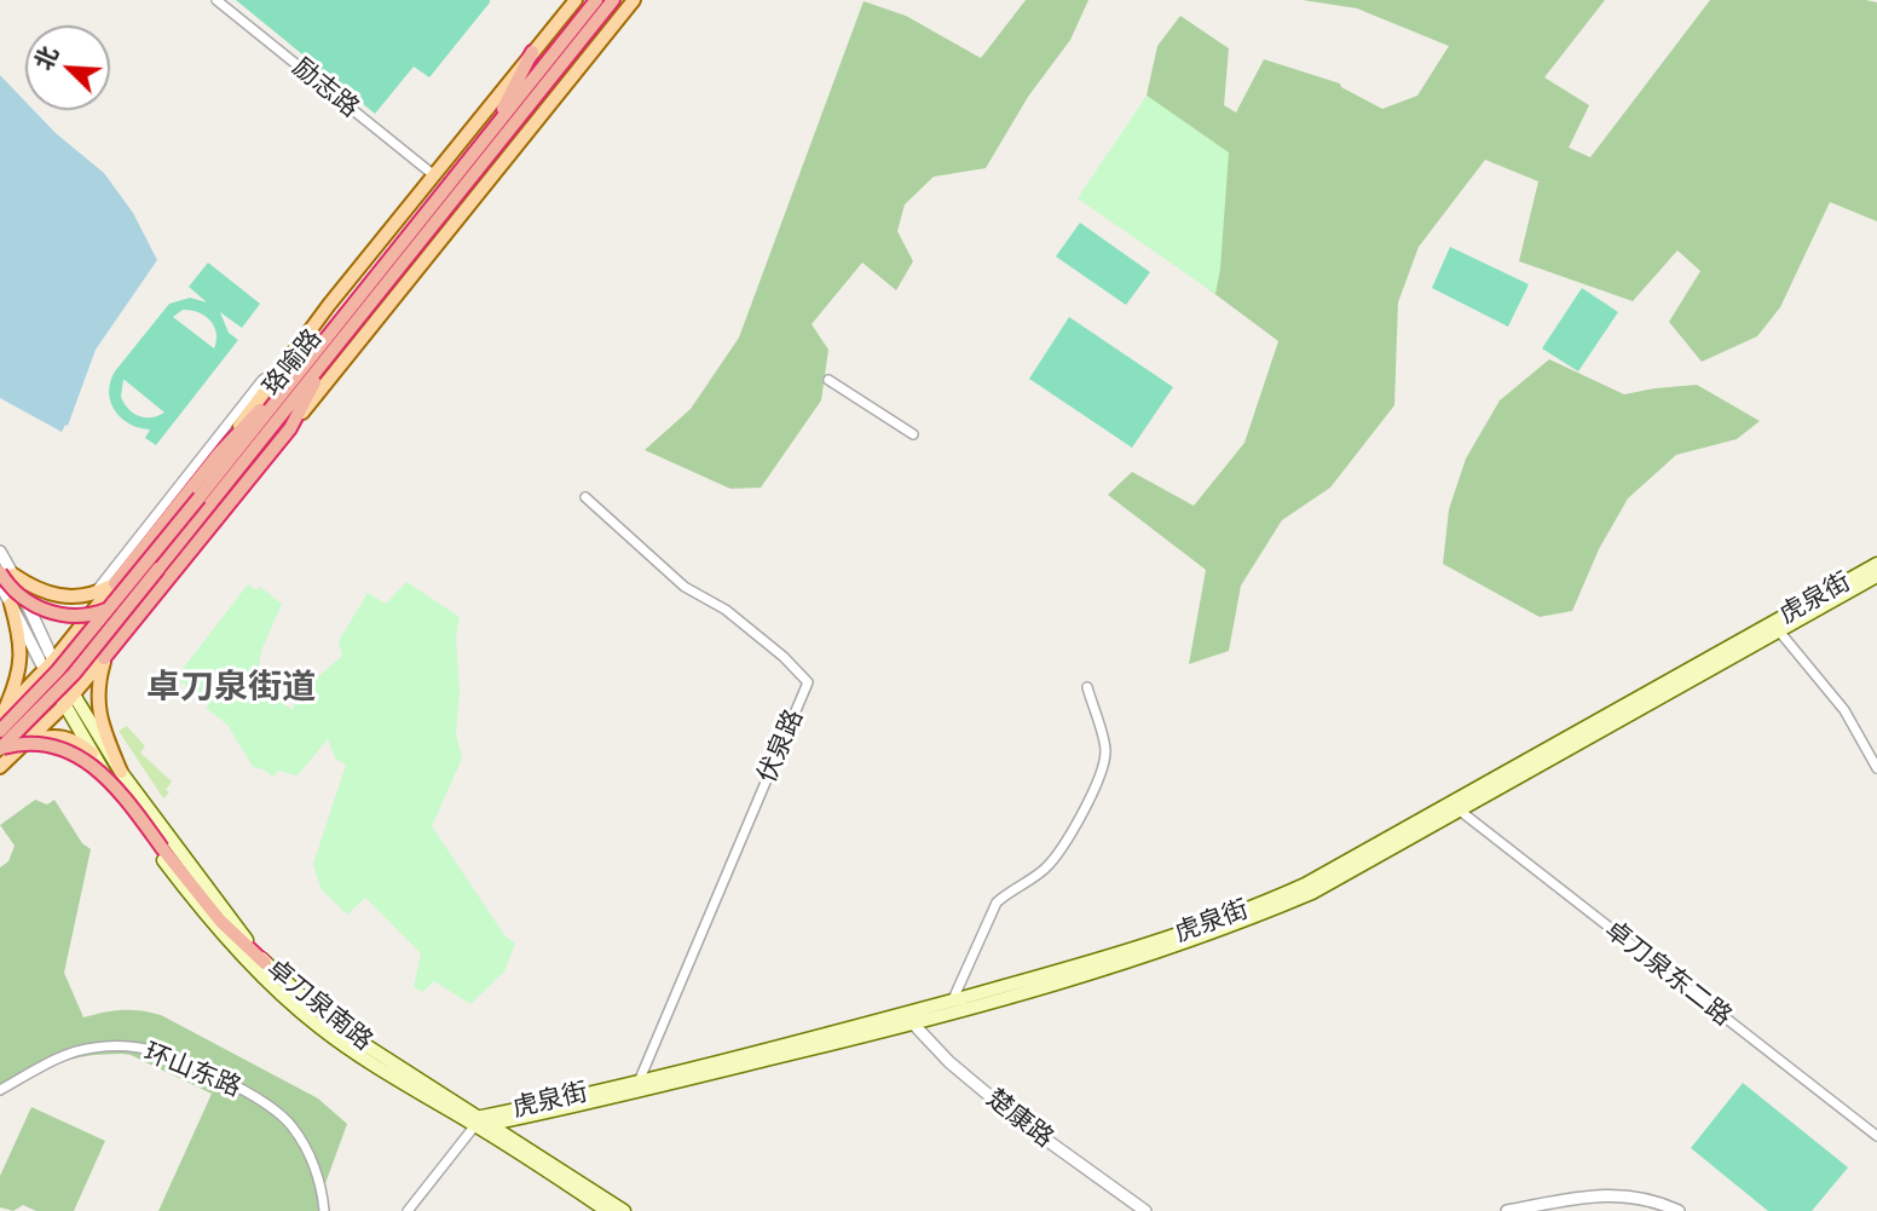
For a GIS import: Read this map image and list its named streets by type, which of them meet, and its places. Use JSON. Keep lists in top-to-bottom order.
{
  "streets": {
    "highway": ["珞喻路"],
    "main road": ["虎泉街", "卓刀泉南路"],
    "street": [
      "励志路",
      "伏泉路",
      "卓刀泉东二路",
      "环山东路",
      "楚康路"
    ]
  },
  "crossings": [
    ["虎泉街", "伏泉路"],
    ["虎泉街", "卓刀泉东二路"],
    ["虎泉街", "卓刀泉南路"],
    ["虎泉街", "楚康路"]
  ],
  "districts": ["卓刀泉街道"],
  "north": "top left"
}
